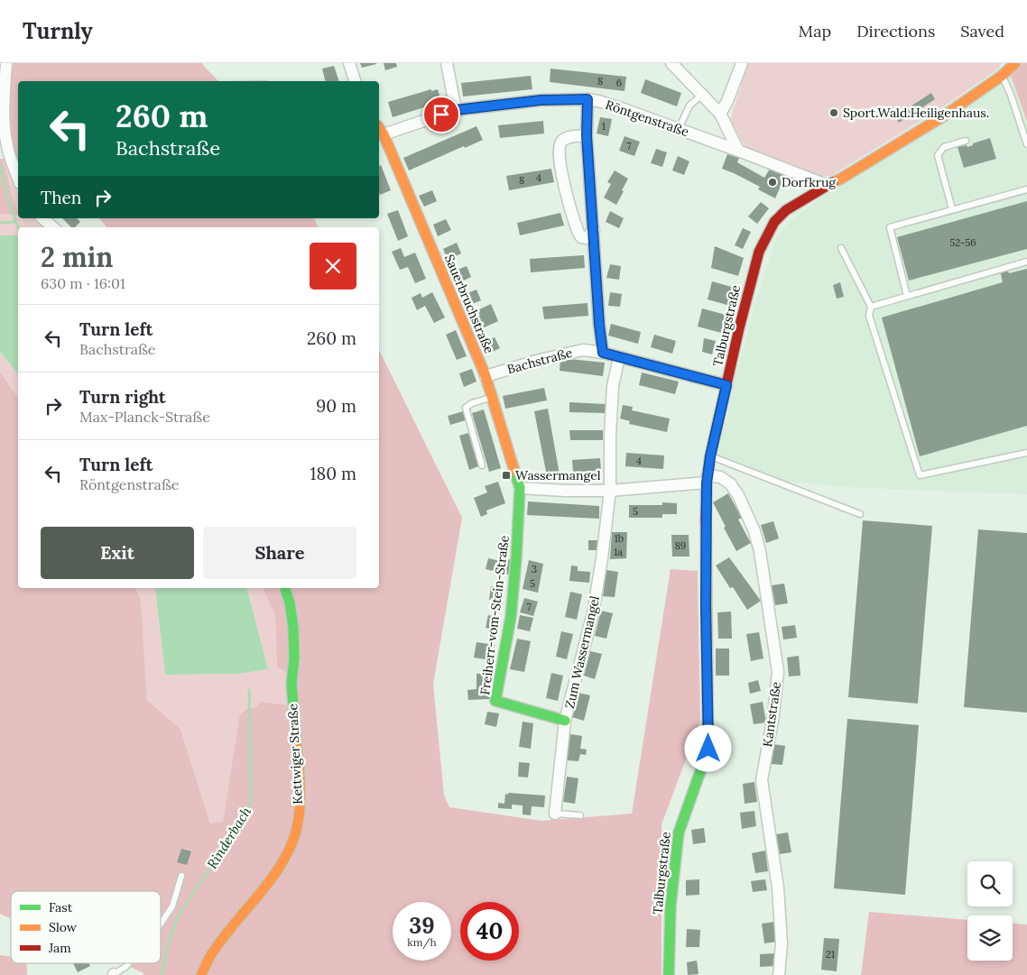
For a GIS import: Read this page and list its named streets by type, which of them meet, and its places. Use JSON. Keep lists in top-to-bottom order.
{
  "streets": {
    "street": [
      "Röntgenstraße",
      "Sauerbruchstraße",
      "Talburgstraße",
      "Bachstraße",
      "Freiherr-vom-Stein-Straße",
      "Zum Wassermangel",
      "Kantstraße",
      "Kettwiger Straße"
    ]
  },
  "crossings": [
    ["Röntgenstraße", "Sauerbruchstraße"],
    ["Röntgenstraße", "Talburgstraße"],
    ["Sauerbruchstraße", "Bachstraße"],
    ["Sauerbruchstraße", "Freiherr-vom-Stein-Straße"],
    ["Talburgstraße", "Bachstraße"],
    ["Talburgstraße", "Kantstraße"],
    ["Bachstraße", "Zum Wassermangel"],
    ["Freiherr-vom-Stein-Straße", "Zum Wassermangel"]
  ],
  "water": ["Rinderbach"],
  "places": {
    "other": ["Sport.Wald.Heiligenhaus.", "Dorfkrug"],
    "transit": ["Wassermangel"]
  },
  "house_numbers": [
    "8",
    "6",
    "1",
    "7",
    "4",
    "8",
    "52-56",
    "4",
    "5",
    "1b",
    "89",
    "1a",
    "3",
    "5",
    "7",
    "21"
  ],
  "legend": ["Fast", "Slow", "Jam"],
  "page": {
    "header": "Turnly",
    "nav": ["Map", "Directions", "Saved"],
    "turn": ["260 m", "Bachstraße"],
    "then": "Then",
    "heading": ["2 min", "630 m · 16:01"],
    "list": [
      {
        "name": "Turn left",
        "note": "Bachstraße",
        "value": "260 m"
      },
      {
        "name": "Turn right",
        "note": "Max-Planck-Straße",
        "value": "90 m"
      },
      {
        "name": "Turn left",
        "note": "Röntgenstraße",
        "value": "180 m"
      }
    ],
    "buttons": ["Exit", "Share"],
    "speed": "39 km/h",
    "limit": "40"
  }
}
